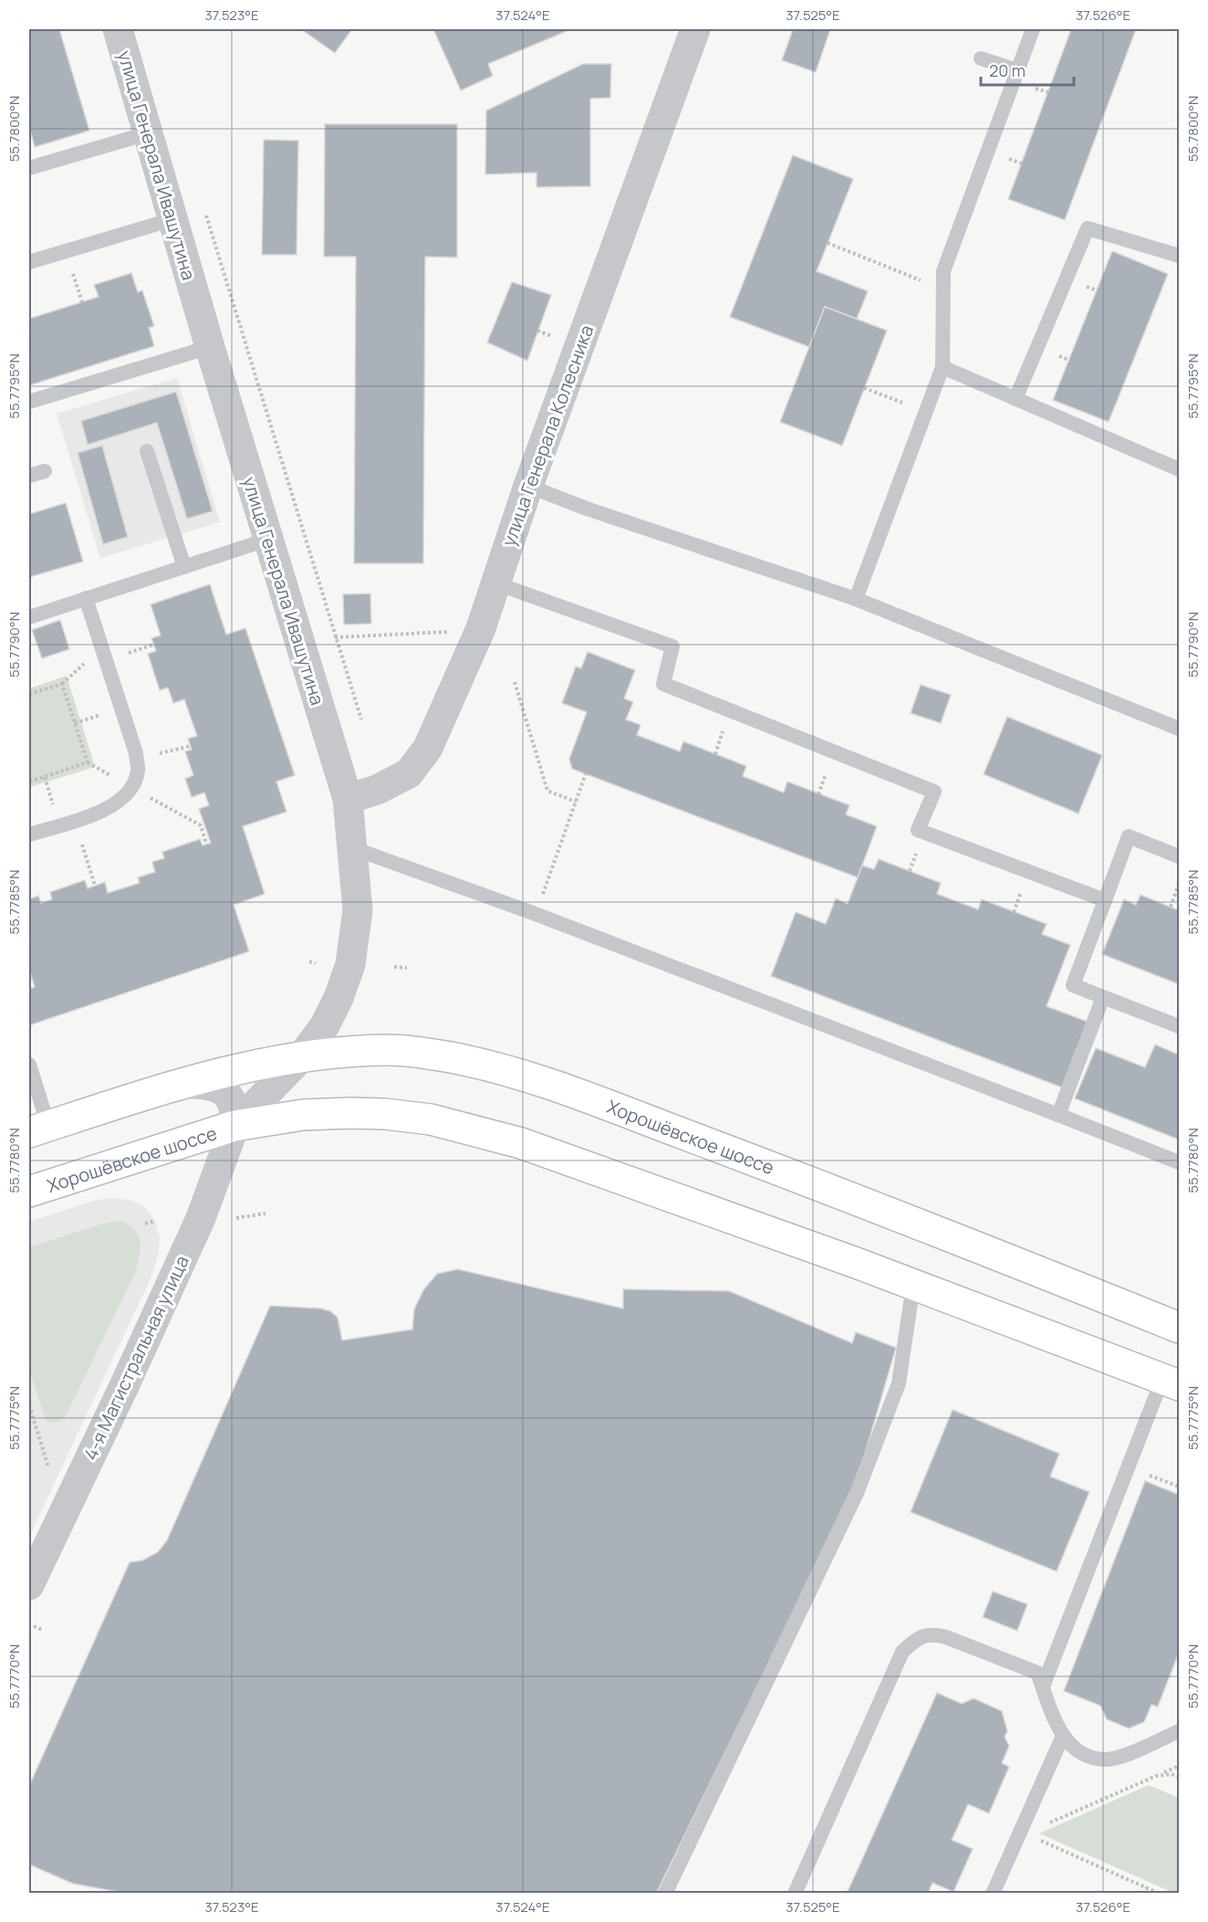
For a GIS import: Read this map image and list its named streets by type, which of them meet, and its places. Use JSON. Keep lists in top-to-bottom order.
{
  "streets": {
    "main road": ["Хорошёвское шоссе"],
    "street": ["улица Генерала Ивашутина", "улица Генерала Колесника", "4-я Магистральная улица"]
  },
  "crossings": [
    ["улица Генерала Ивашутина", "улица Генерала Колесника"],
    ["улица Генерала Ивашутина", "Хорошёвское шоссе"],
    ["улица Генерала Ивашутина", "4-я Магистральная улица"],
    ["Хорошёвское шоссе", "4-я Магистральная улица"]
  ],
  "scale_bar": "20 m",
  "coordinates": [
    "37.523°E",
    "37.524°E",
    "37.525°E",
    "37.526°E",
    "55.7800°N",
    "55.7795°N",
    "55.7790°N",
    "55.7785°N",
    "55.7780°N",
    "55.7775°N",
    "55.7770°N"
  ]
}
